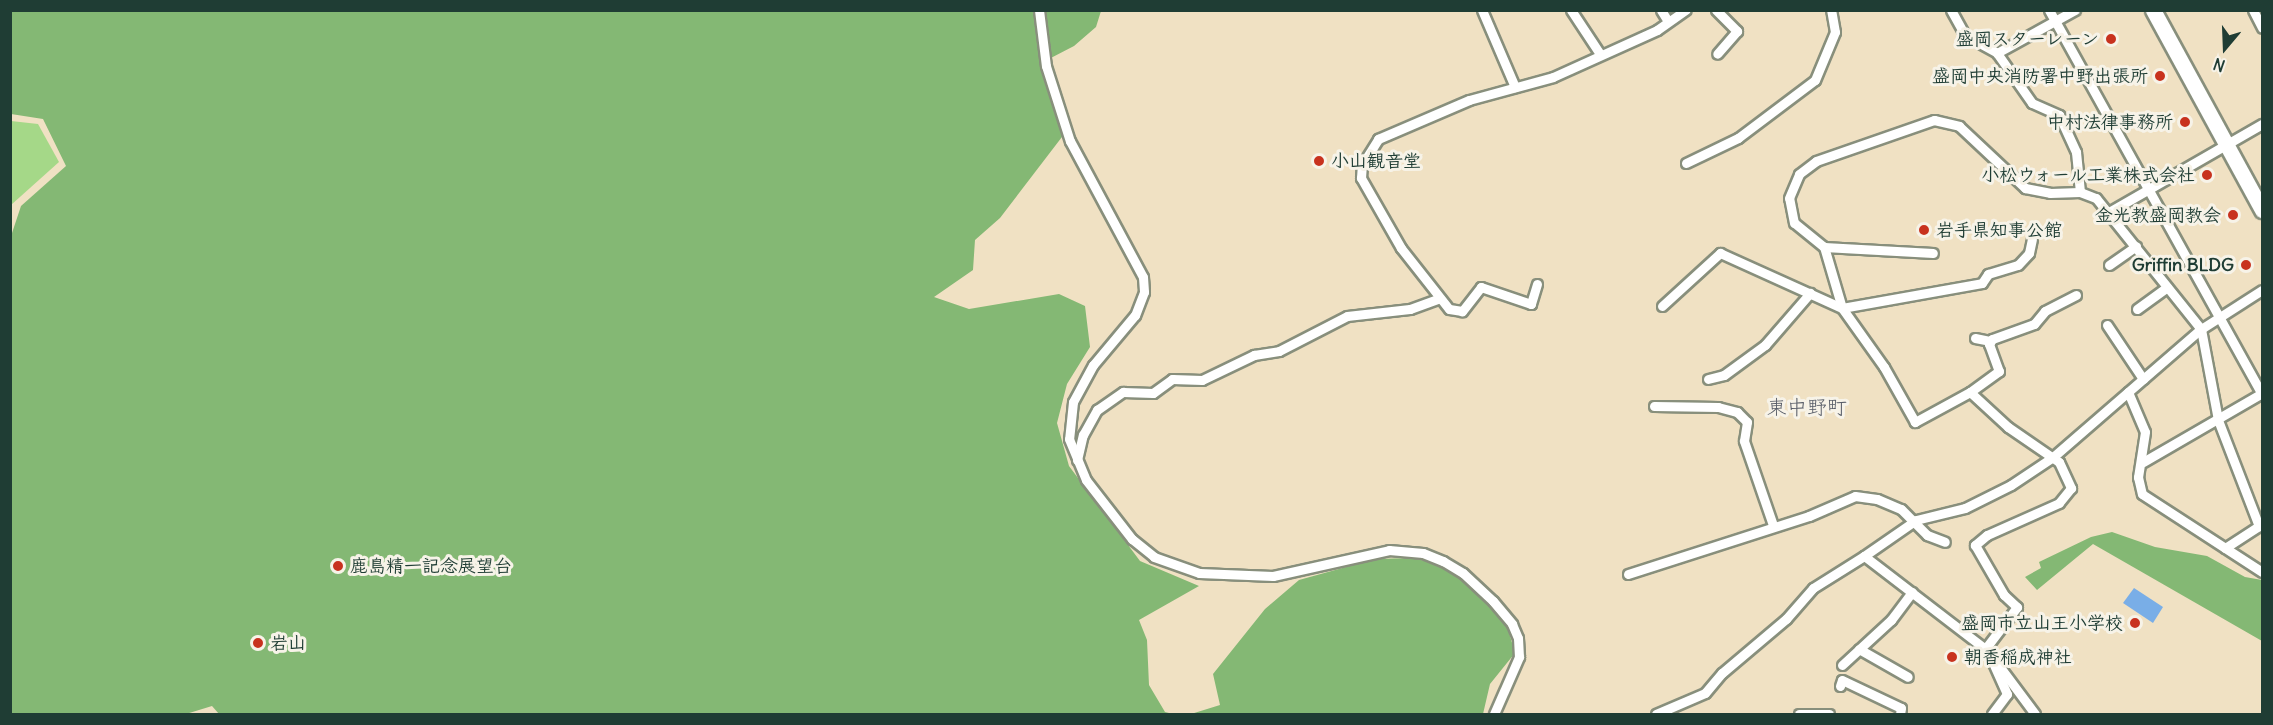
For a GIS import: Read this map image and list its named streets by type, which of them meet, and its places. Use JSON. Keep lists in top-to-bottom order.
{
  "districts": ["東中野町"],
  "places": [
    "盛岡スターレーン",
    "盛岡中央消防署中野出張所",
    "中村法律事務所",
    "小山観音堂",
    "小松ウォール工業株式会社",
    "金光教盛岡教会",
    "岩手県知事公館",
    "Griffin BLDG",
    "鹿島精一記念展望台",
    "盛岡市立山王小学校",
    "岩山",
    "朝香稲成神社"
  ],
  "north": "bottom"
}
